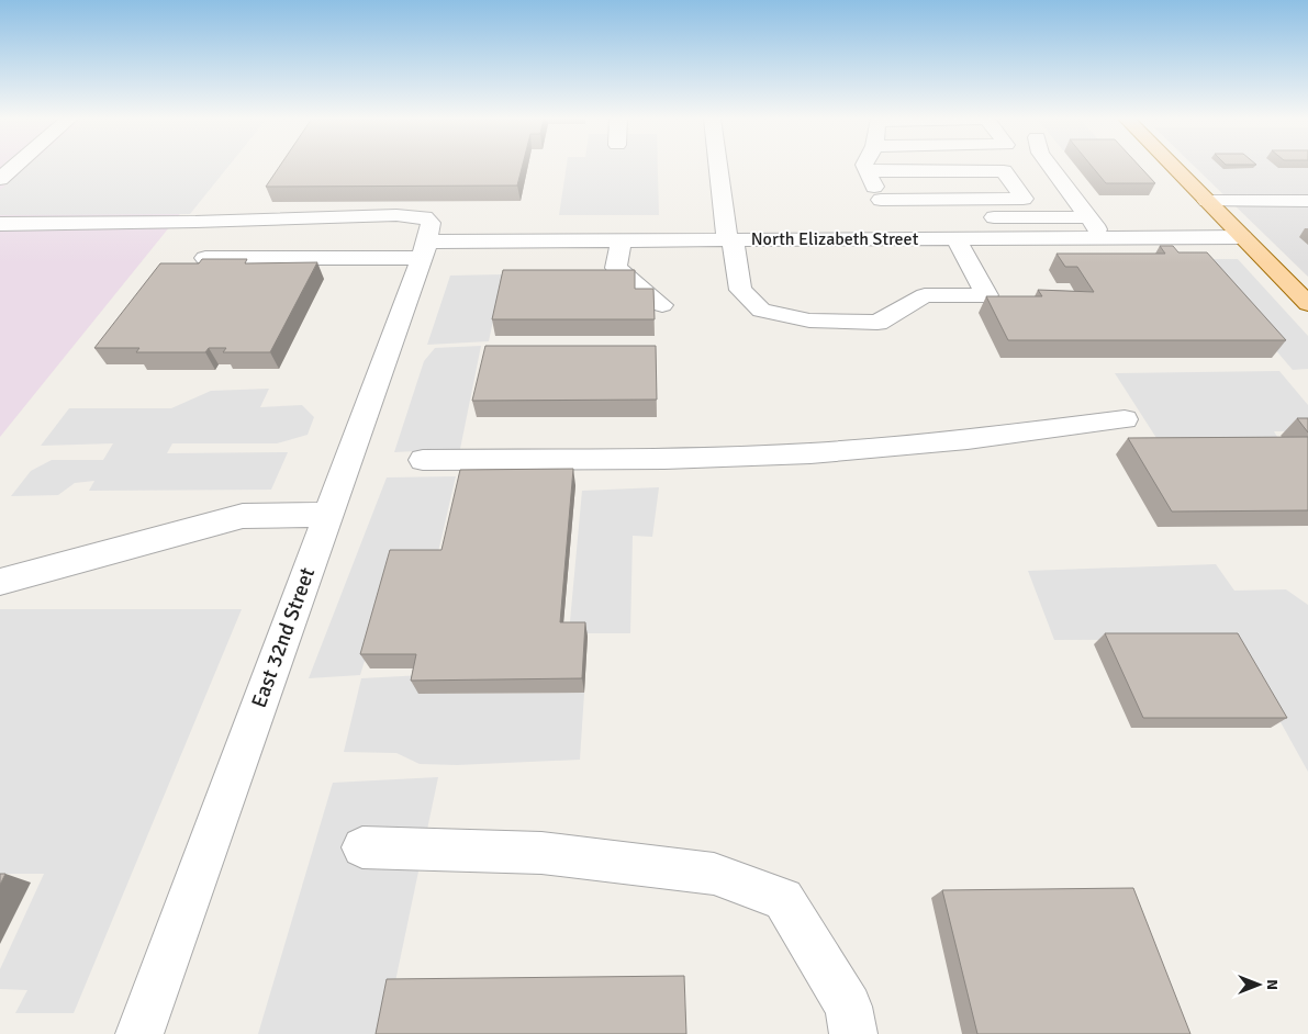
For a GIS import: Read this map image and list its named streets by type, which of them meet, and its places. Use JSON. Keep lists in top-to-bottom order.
{
  "streets": {
    "street": ["North Elizabeth Street", "East 32nd Street"]
  },
  "crossings": [
    ["North Elizabeth Street", "East 32nd Street"]
  ],
  "north": "right"
}
